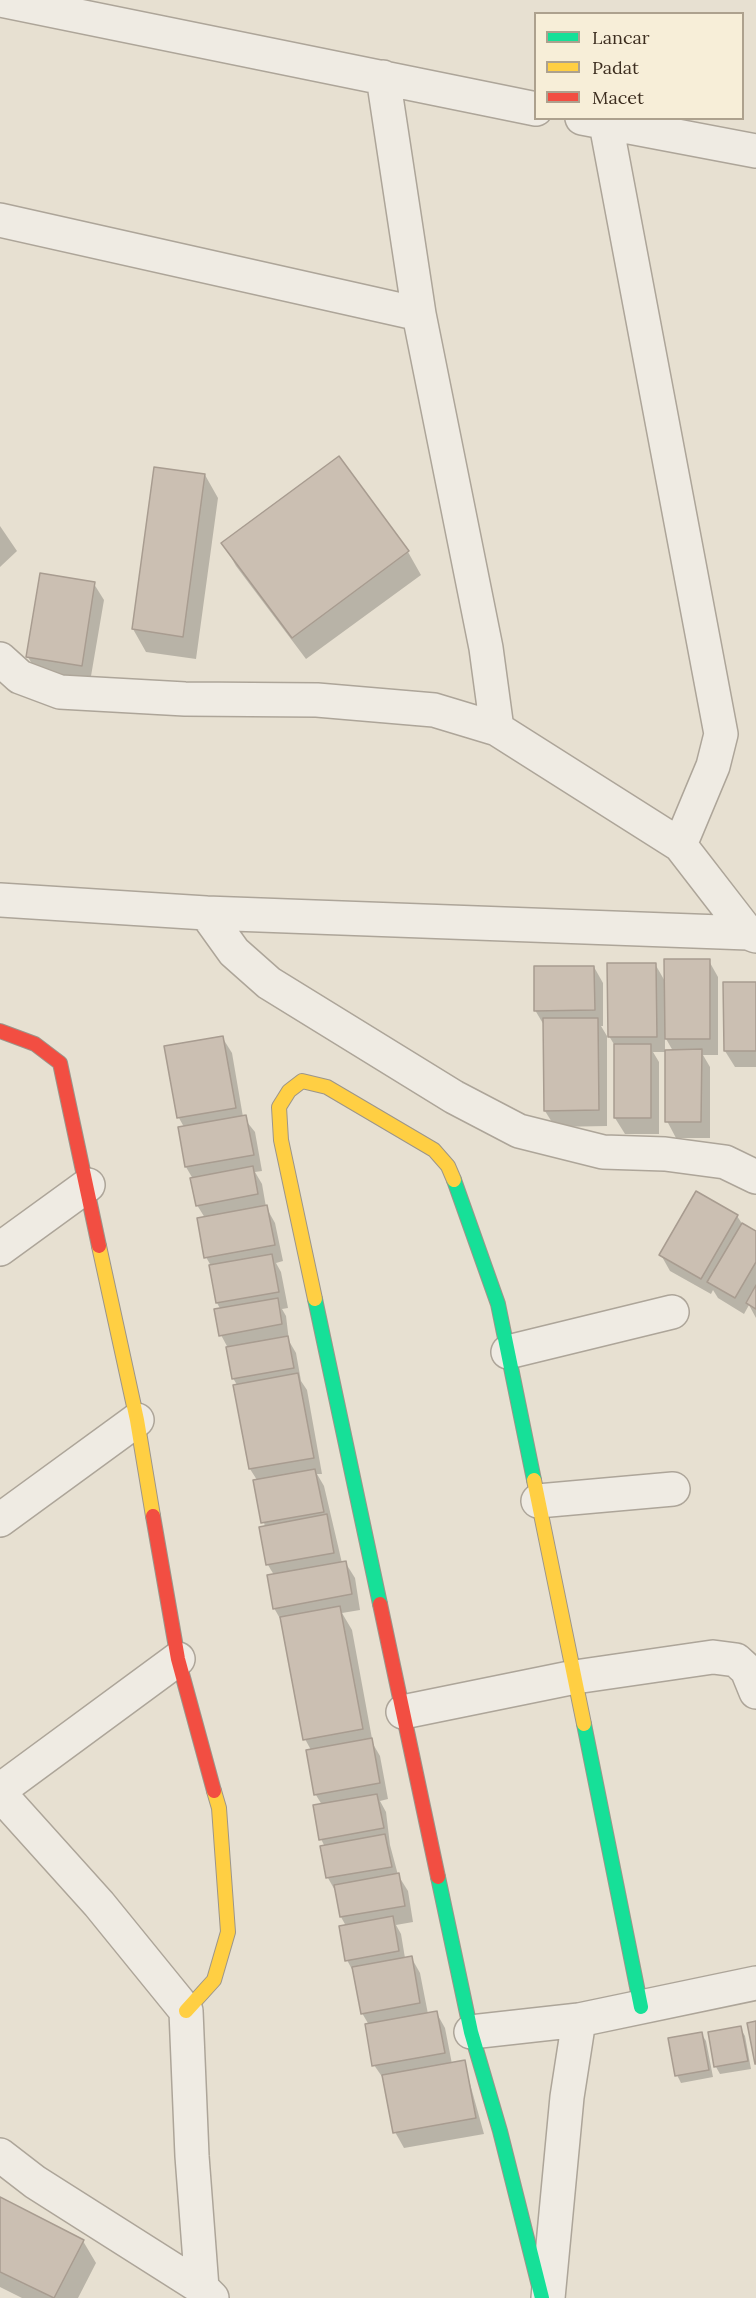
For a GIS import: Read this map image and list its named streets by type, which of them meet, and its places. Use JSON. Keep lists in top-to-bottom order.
{
  "legend": ["Lancar", "Padat", "Macet"]
}
